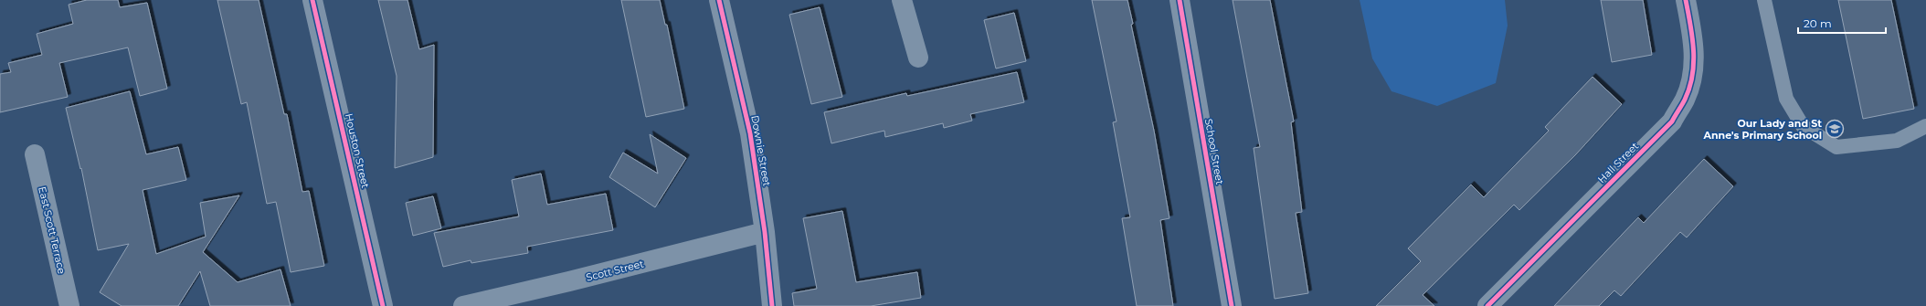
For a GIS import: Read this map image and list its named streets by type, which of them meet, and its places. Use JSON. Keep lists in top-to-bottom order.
{
  "streets": {
    "street": [
      "Houston Street",
      "Downie Street",
      "School Street",
      "Hall Street",
      "East Scott Terrace",
      "Scott Street"
    ]
  },
  "crossings": [
    ["Downie Street", "Scott Street"]
  ],
  "places": {
    "school or university": ["Our Lady and St Anne's Primary School"]
  },
  "scale_bar": "20 m"
}
